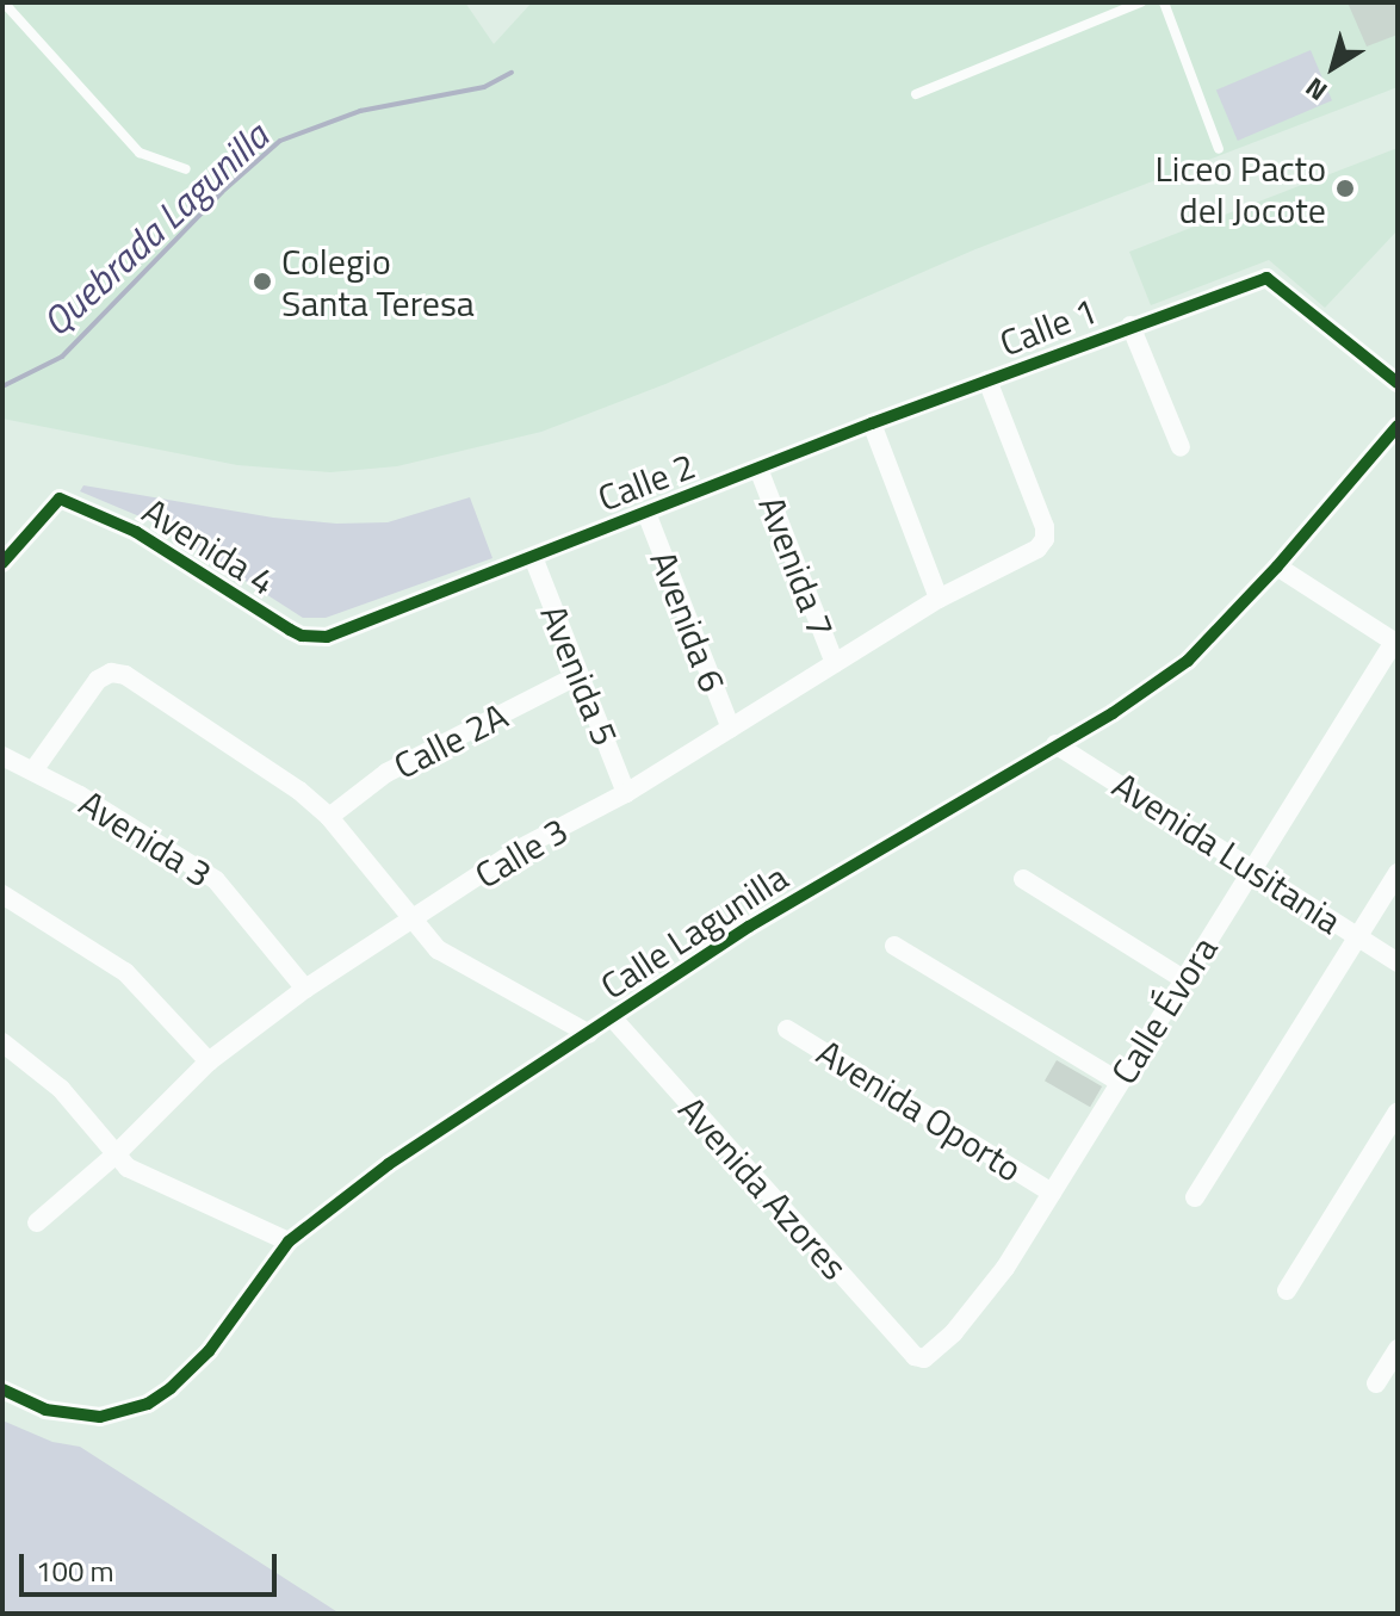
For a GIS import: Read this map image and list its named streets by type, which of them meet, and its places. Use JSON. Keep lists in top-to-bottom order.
{
  "streets": {
    "street": [
      "Calle 1",
      "Calle 2",
      "Avenida 4",
      "Avenida 7",
      "Avenida 6",
      "Avenida 5",
      "Calle 2A",
      "Avenida 3",
      "Calle 3",
      "Avenida Lusitania",
      "Calle Lagunilla",
      "Calle Évora",
      "Avenida Oporto",
      "Avenida Azores"
    ]
  },
  "crossings": [
    ["Calle 1", "Calle 2"],
    ["Calle 1", "Calle 3"],
    ["Calle 2", "Avenida 4"],
    ["Calle 2", "Avenida 7"],
    ["Calle 2", "Avenida 6"],
    ["Calle 2", "Avenida 5"],
    ["Calle 2", "Calle 3"],
    ["Avenida 7", "Calle 3"],
    ["Avenida 6", "Calle 3"],
    ["Avenida 5", "Calle 2A"],
    ["Avenida 5", "Calle 3"],
    ["Avenida 3", "Calle 3"],
    ["Avenida Lusitania", "Calle Lagunilla"],
    ["Avenida Lusitania", "Calle Évora"],
    ["Calle Lagunilla", "Avenida Azores"],
    ["Calle Évora", "Avenida Oporto"],
    ["Calle Évora", "Avenida Azores"]
  ],
  "water": ["Quebrada Lagunilla"],
  "places": ["Liceo Pacto del Jocote", "Colegio Santa Teresa"],
  "scale_bar": "100 m",
  "north": "bottom left"
}
